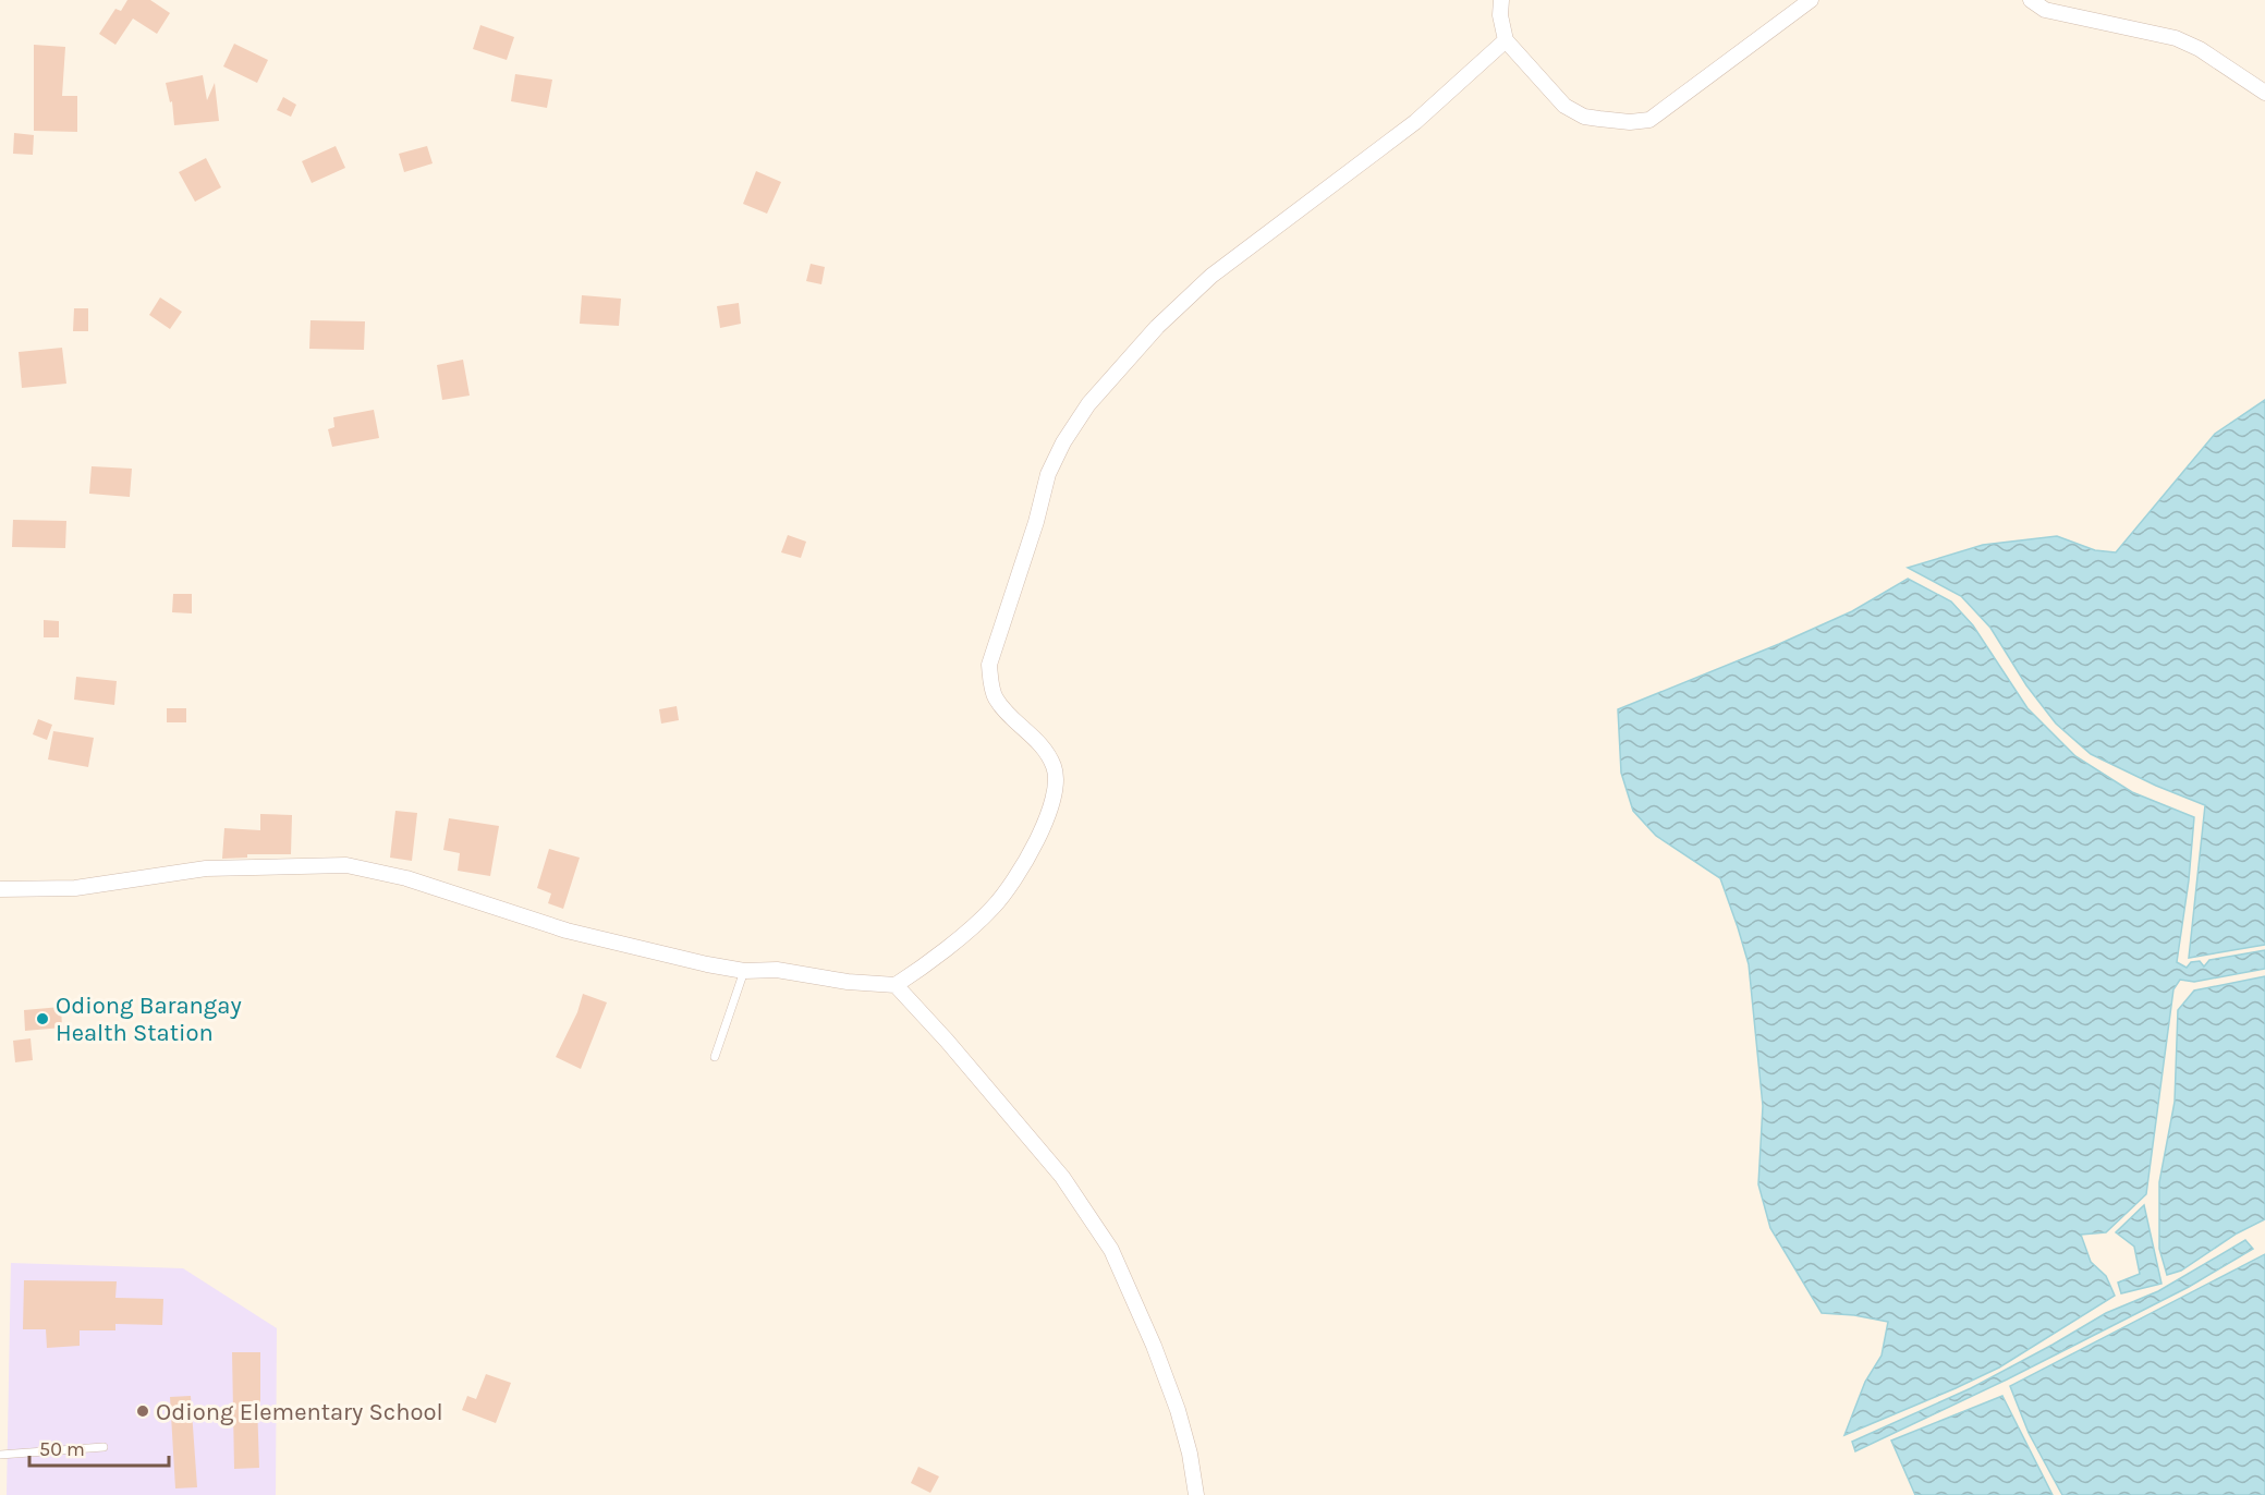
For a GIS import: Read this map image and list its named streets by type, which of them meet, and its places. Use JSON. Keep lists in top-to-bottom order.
{
  "places": ["Odiong Barangay Health Station", "Odiong Elementary School"],
  "scale_bar": "50 m"
}
